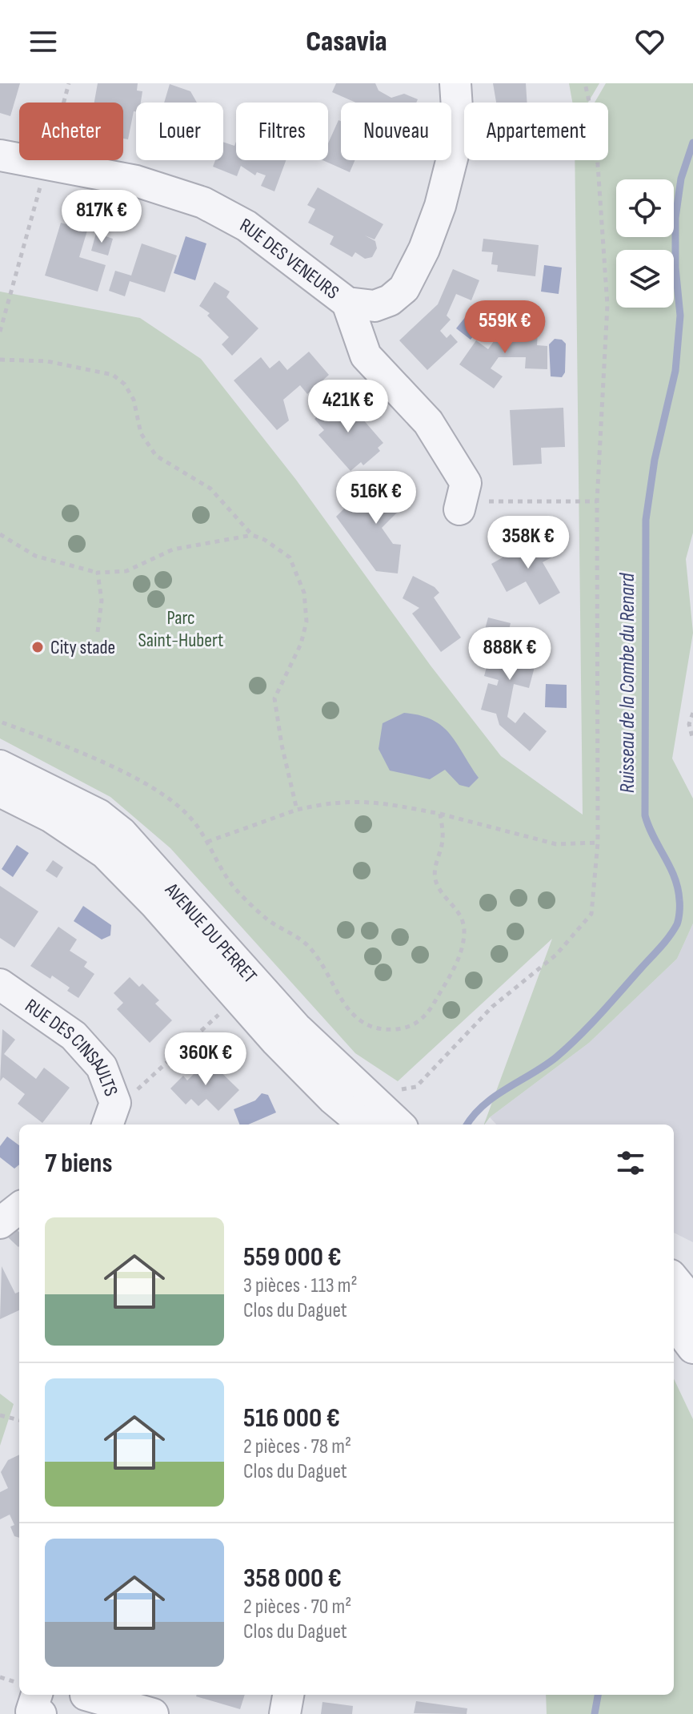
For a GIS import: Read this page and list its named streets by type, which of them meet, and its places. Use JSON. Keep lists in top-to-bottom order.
{
  "streets": {
    "street": ["RUE DES VENEURS", "AVENUE DU PERRET", "RUE DES CINSAULTS"]
  },
  "water": ["Ruisseau de la Combe du Renard"],
  "parks": ["Parc Saint-Hubert"],
  "places": ["City stade"],
  "page": {
    "header": "Casavia",
    "chip": [
      "Acheter",
      "Louer",
      "Filtres",
      "Nouveau",
      "Appartement"
    ],
    "price": [
      "817K €",
      "559K €",
      "421K €",
      "516K €",
      "358K €",
      "888K €",
      "360K €"
    ],
    "heading": "7 biens",
    "list": [
      {
        "name": "559 000 €",
        "note": "3 pièces · 113 m² · Clos du Daguet"
      },
      {
        "name": "516 000 €",
        "note": "2 pièces · 78 m² · Clos du Daguet"
      },
      {
        "name": "358 000 €",
        "note": "2 pièces · 70 m² · Clos du Daguet"
      }
    ]
  }
}
